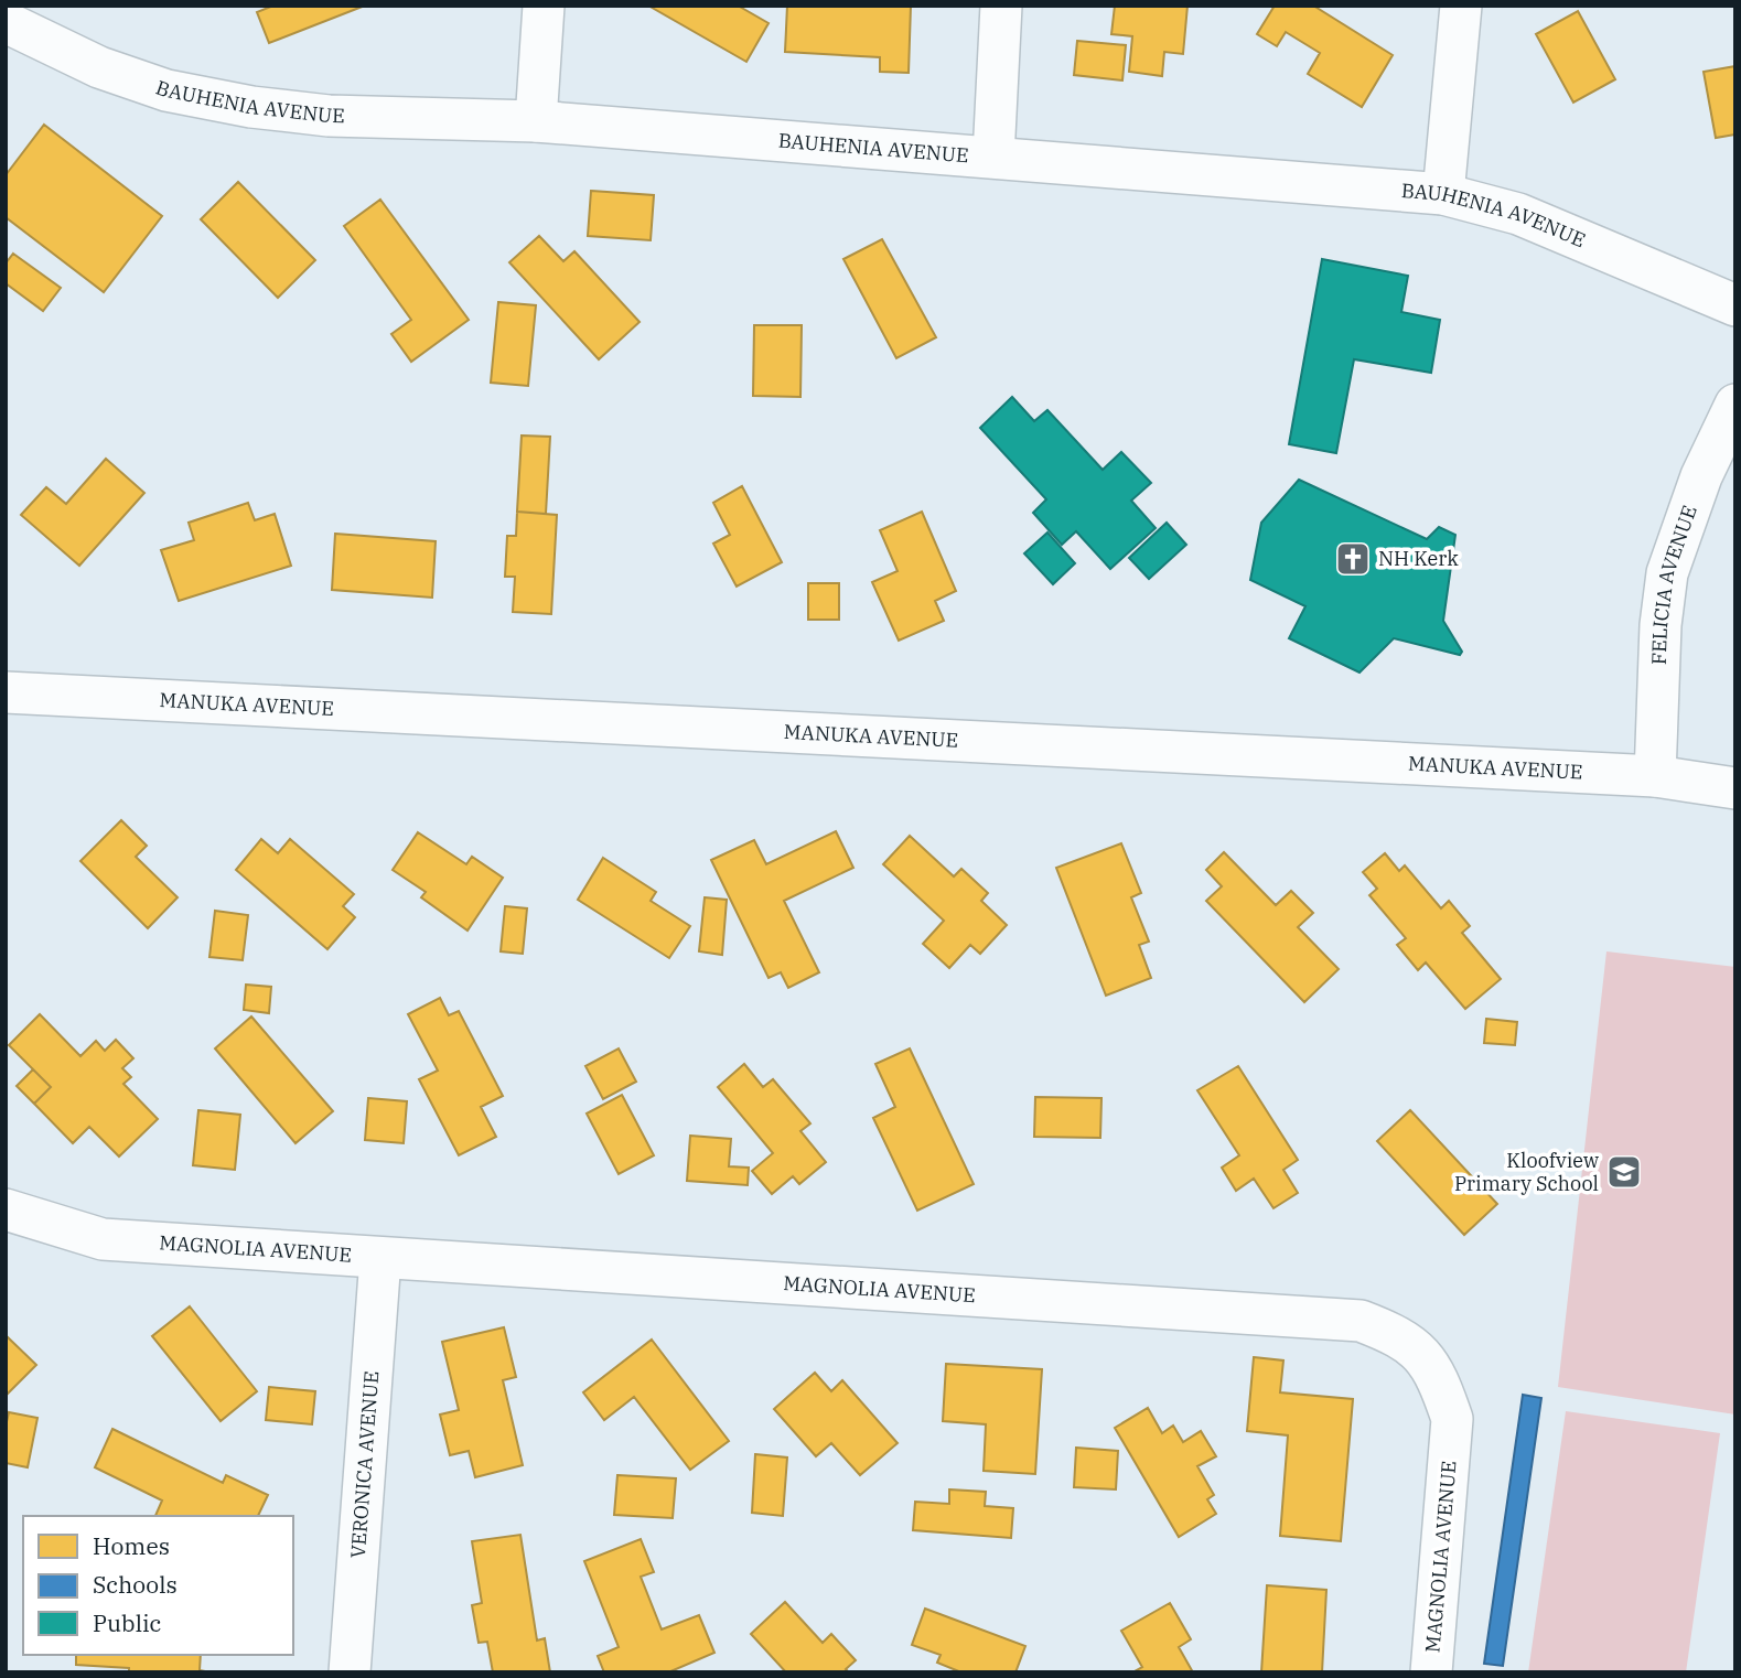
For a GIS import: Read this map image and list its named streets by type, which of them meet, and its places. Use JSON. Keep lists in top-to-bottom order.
{
  "streets": {
    "street": [
      "BAUHENIA AVENUE",
      "FELICIA AVENUE",
      "MANUKA AVENUE",
      "MAGNOLIA AVENUE",
      "VERONICA AVENUE"
    ]
  },
  "crossings": [
    ["FELICIA AVENUE", "MANUKA AVENUE"],
    ["MAGNOLIA AVENUE", "VERONICA AVENUE"]
  ],
  "places": {
    "church": ["NH Kerk"],
    "school or university": ["Kloofview Primary School"]
  },
  "legend": ["Homes", "Schools", "Public"]
}
